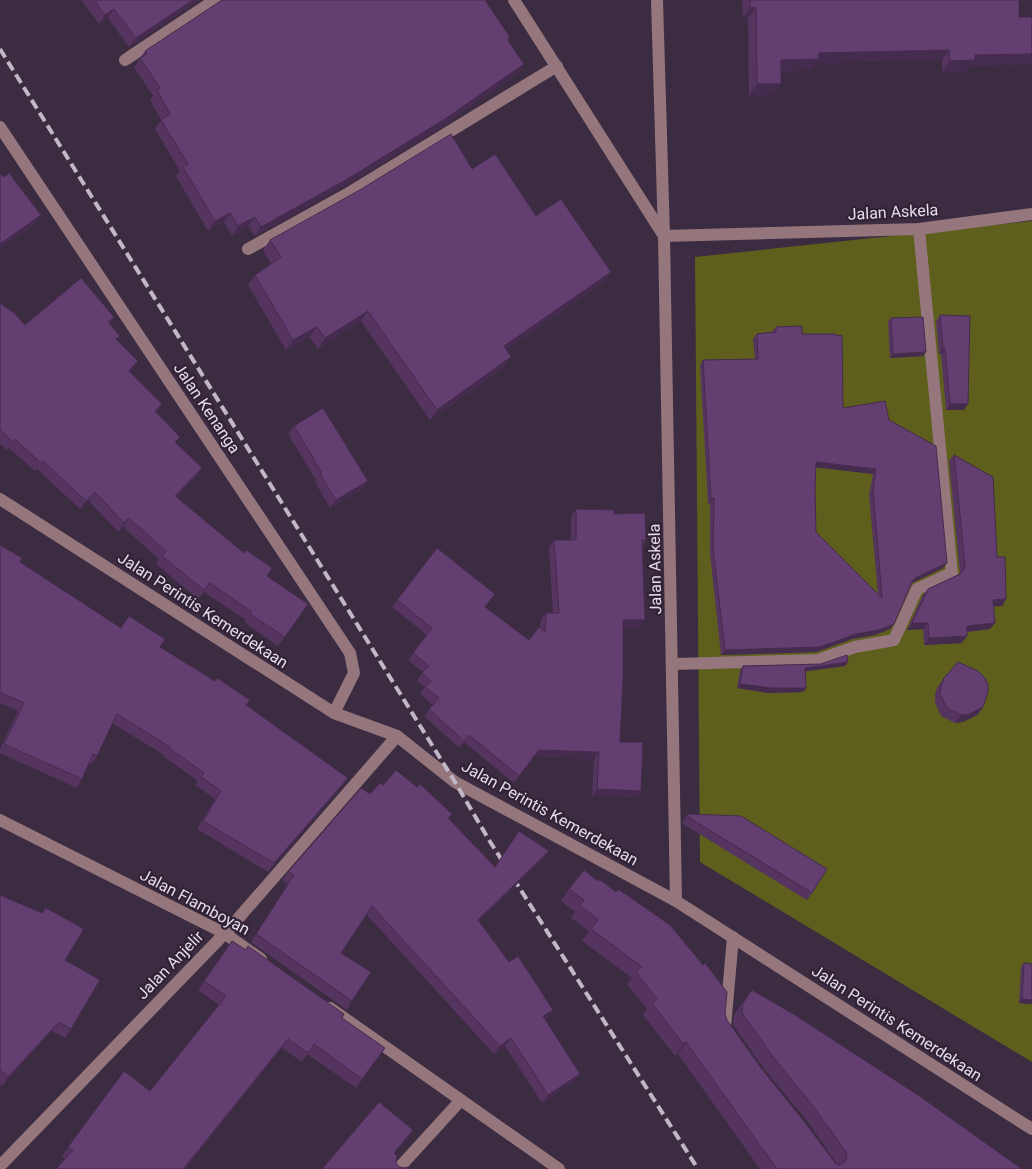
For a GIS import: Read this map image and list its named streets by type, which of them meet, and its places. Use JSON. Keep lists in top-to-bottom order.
{
  "streets": {
    "street": [
      "Jalan Askela",
      "Jalan Kenanga",
      "Jalan Perintis Kemerdekaan",
      "Jalan Flamboyan",
      "Jalan Anjelir"
    ]
  },
  "crossings": [
    ["Jalan Askela", "Jalan Perintis Kemerdekaan"],
    ["Jalan Kenanga", "Jalan Perintis Kemerdekaan"],
    ["Jalan Perintis Kemerdekaan", "Jalan Anjelir"],
    ["Jalan Flamboyan", "Jalan Anjelir"]
  ]
}
